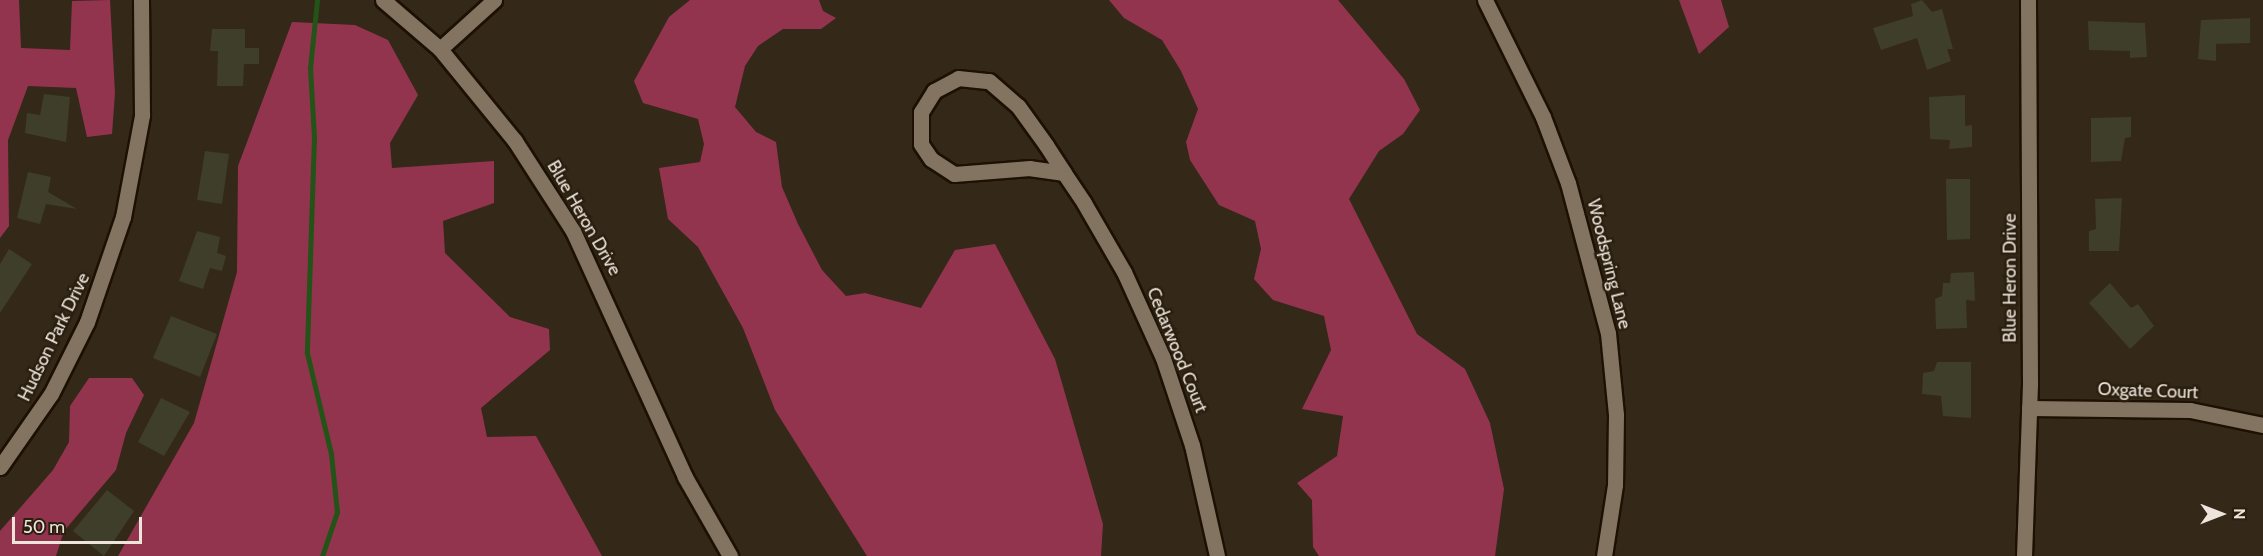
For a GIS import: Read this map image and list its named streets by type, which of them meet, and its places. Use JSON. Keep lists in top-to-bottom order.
{
  "streets": {
    "street": [
      "Blue Heron Drive",
      "Woodspring Lane",
      "Hudson Park Drive",
      "Cedarwood Court",
      "Oxgate Court"
    ]
  },
  "crossings": [
    ["Blue Heron Drive", "Oxgate Court"]
  ],
  "scale_bar": "50 m",
  "north": "right"
}
